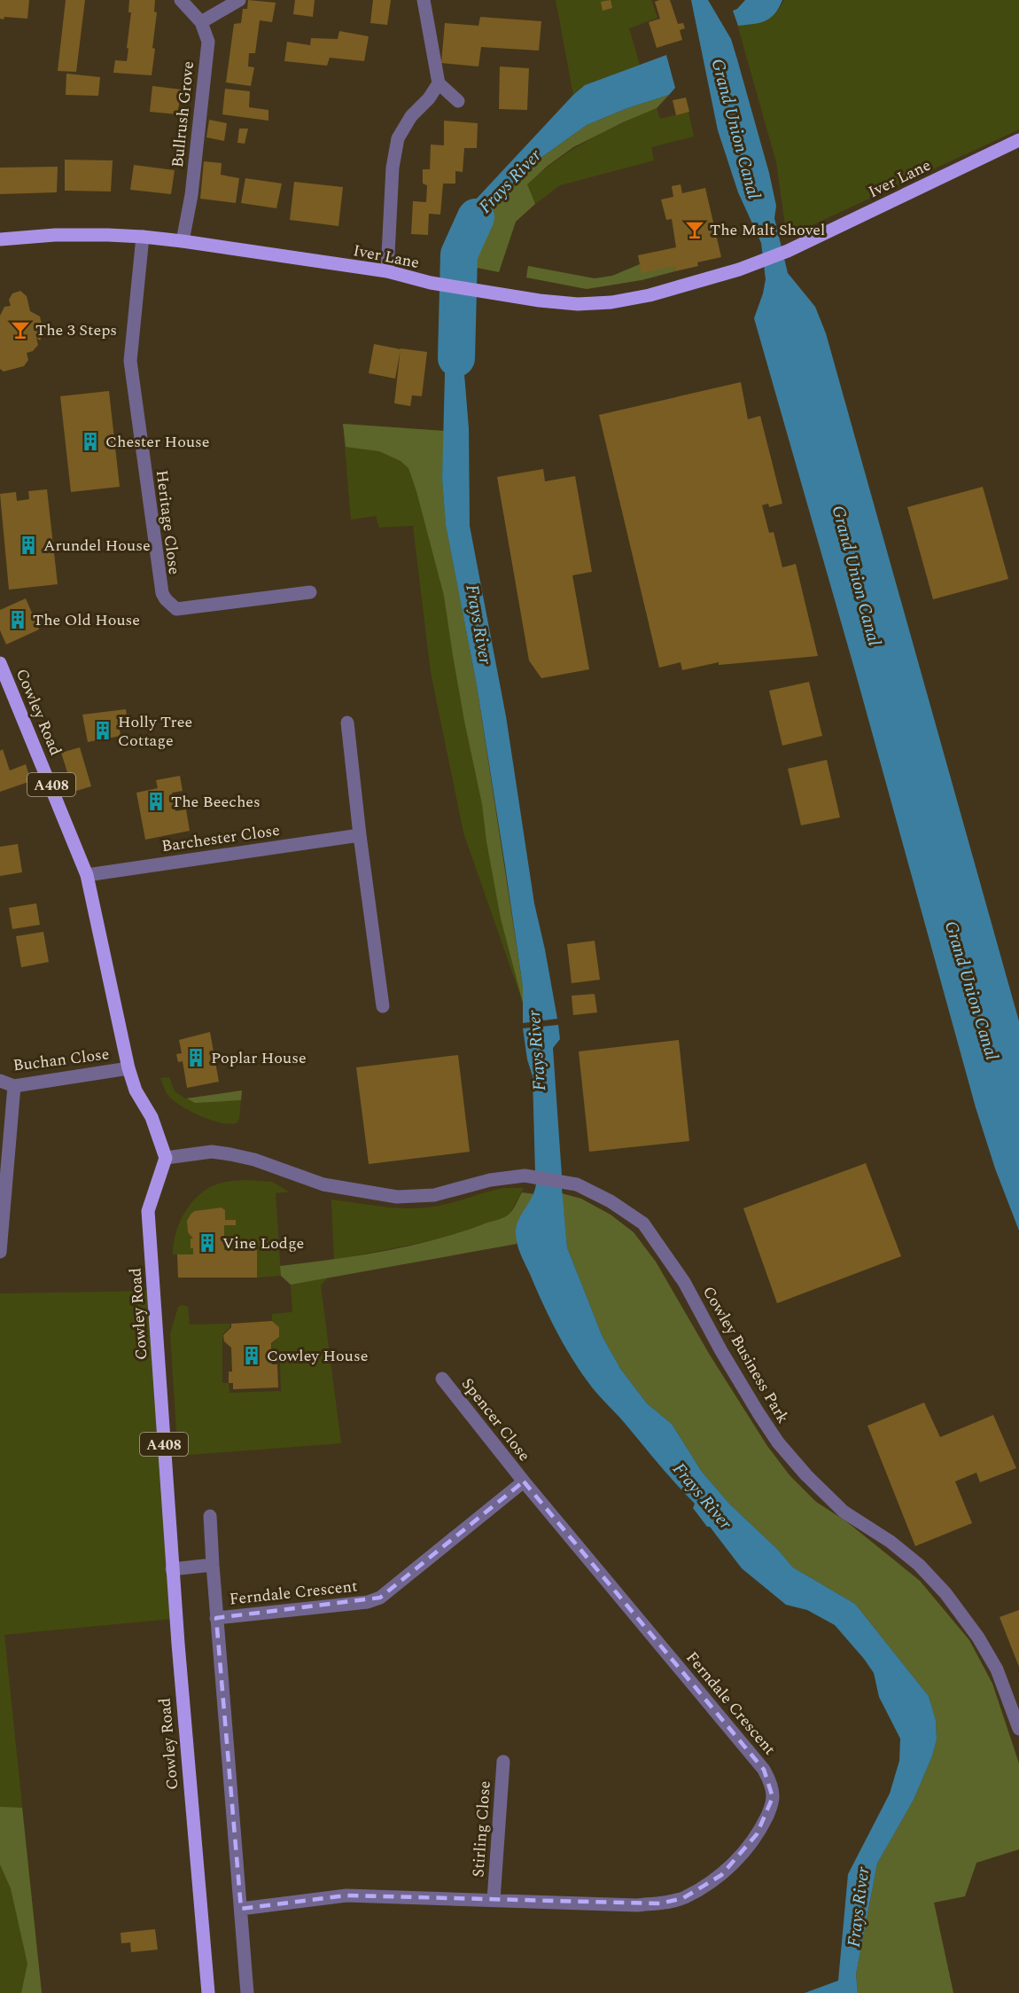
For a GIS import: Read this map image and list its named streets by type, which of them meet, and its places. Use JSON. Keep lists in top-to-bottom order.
{
  "streets": {
    "main road": ["Iver Lane", "Cowley Road", "A408"],
    "street": [
      "Bullrush Grove",
      "Heritage Close",
      "Barchester Close",
      "Buchan Close",
      "Cowley Business Park",
      "Spencer Close",
      "Ferndale Crescent",
      "Stirling Close"
    ]
  },
  "crossings": [
    ["Bullrush Grove", "Iver Lane"],
    ["Iver Lane", "Heritage Close"],
    ["Cowley Road", "Barchester Close"],
    ["Cowley Road", "Buchan Close"],
    ["Cowley Road", "Cowley Business Park"],
    ["Spencer Close", "Ferndale Crescent"],
    ["Ferndale Crescent", "Stirling Close"]
  ],
  "water": ["Grand Union Canal", "Frays River"],
  "places": {
    "bar": ["The Malt Shovel", "The 3 Steps"],
    "building": [
      "Chester House",
      "Arundel House",
      "The Old House",
      "Holly Tree Cottage",
      "The Beeches",
      "Poplar House",
      "Vine Lodge",
      "Cowley House"
    ]
  }
}
